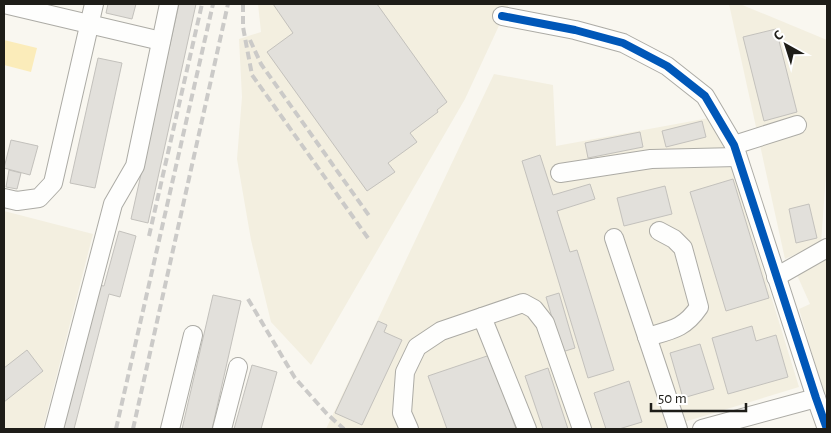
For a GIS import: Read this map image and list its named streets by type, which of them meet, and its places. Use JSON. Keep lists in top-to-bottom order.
{
  "scale_bar": "50 m",
  "north": "top left"
}
